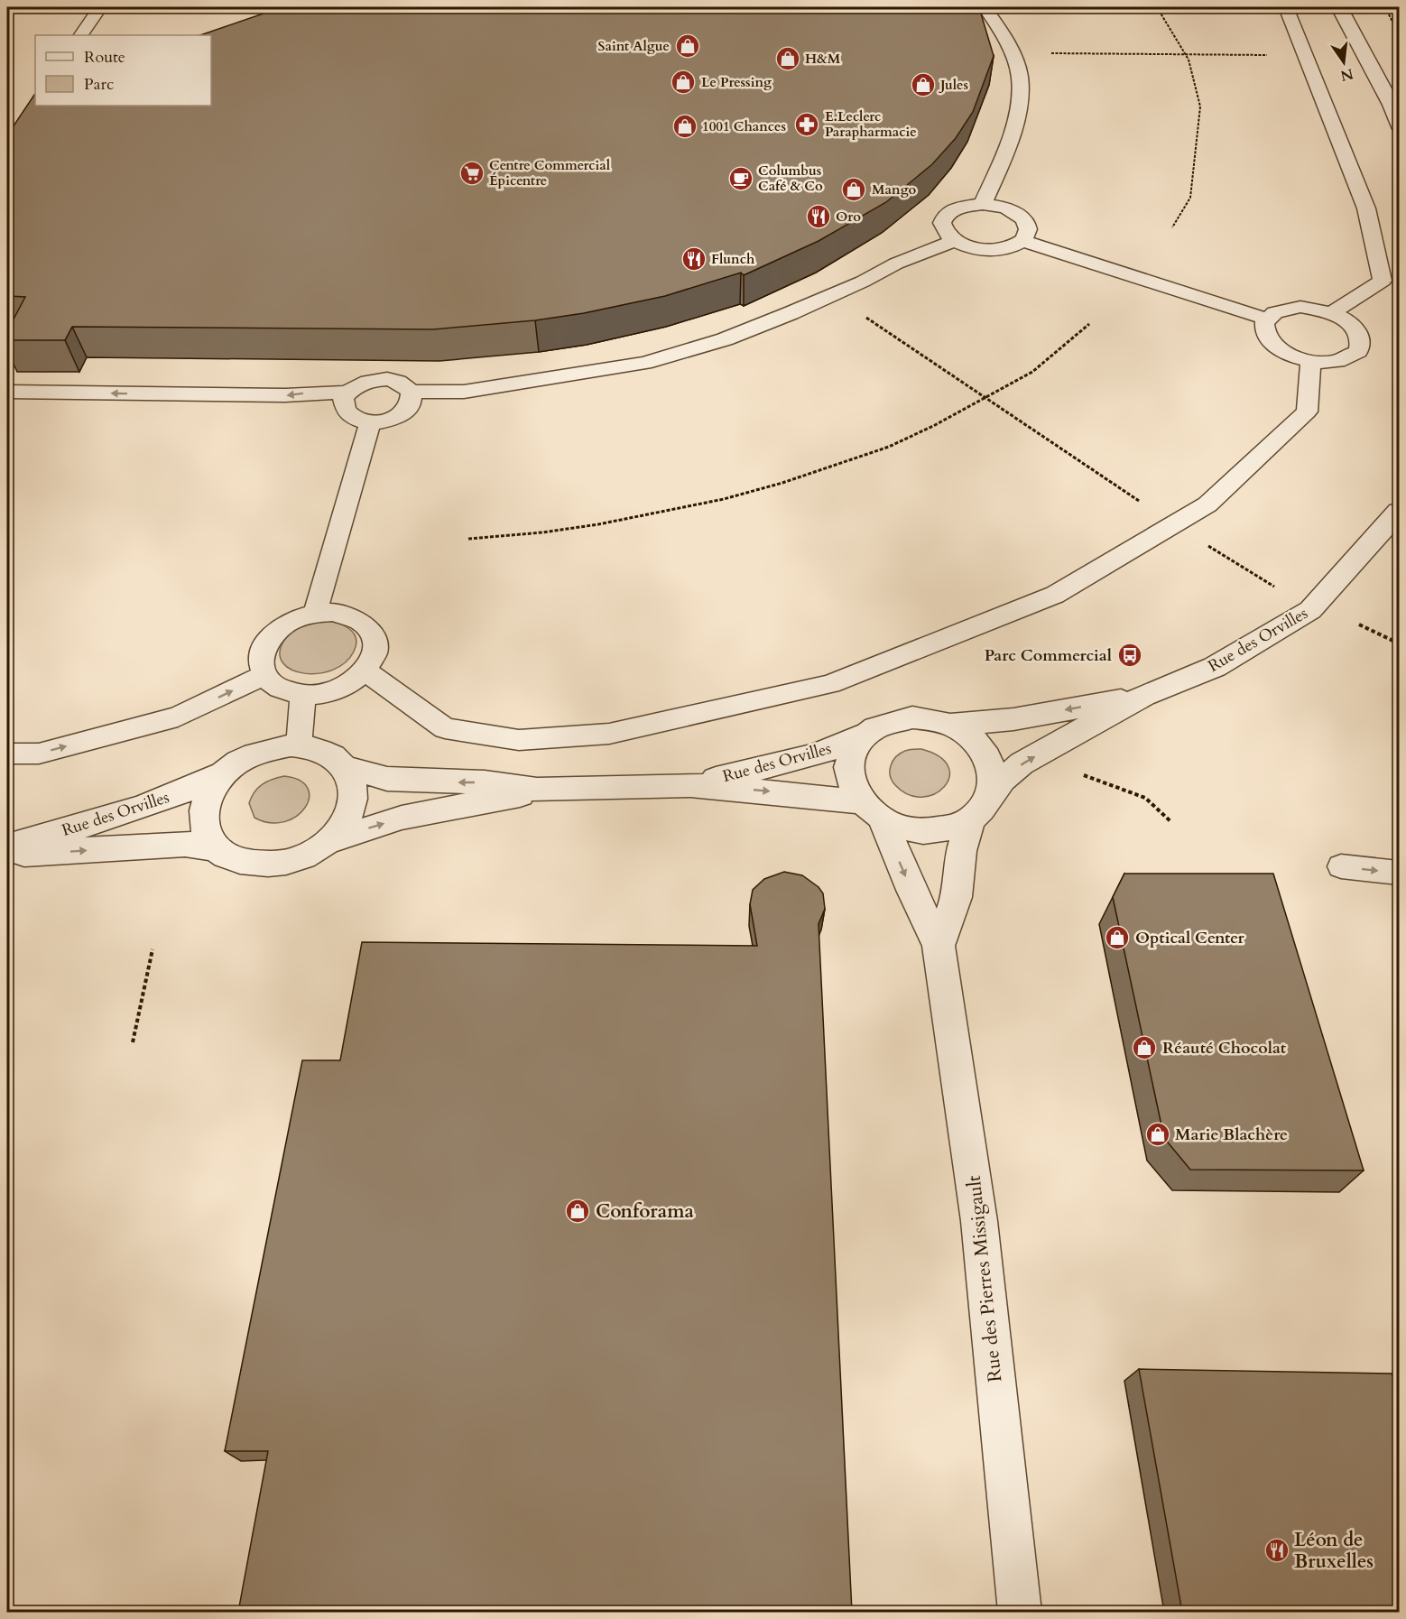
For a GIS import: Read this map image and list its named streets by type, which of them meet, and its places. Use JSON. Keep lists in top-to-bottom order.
{
  "streets": {
    "street": ["Rue des Orvilles", "Rue des Pierres Missigault"]
  },
  "crossings": [
    ["Rue des Orvilles", "Rue des Pierres Missigault"]
  ],
  "places": {
    "shop": [
      "Saint Algue",
      "H&M",
      "Le Pressing",
      "Jules",
      "1001 Chances",
      "Mango",
      "Optical Center",
      "Réauté Chocolat",
      "Marie Blachère",
      "Conforama"
    ],
    "pharmacy": ["E.Leclerc Parapharmacie"],
    "supermarket": ["Centre Commercial Épicentre"],
    "cafe": ["Columbus Café & Co"],
    "restaurant": ["Oro", "Flunch", "Léon de Bruxelles"],
    "bus stop": ["Parc Commercial"]
  },
  "legend": ["Route", "Parc"],
  "north": "bottom"
}
